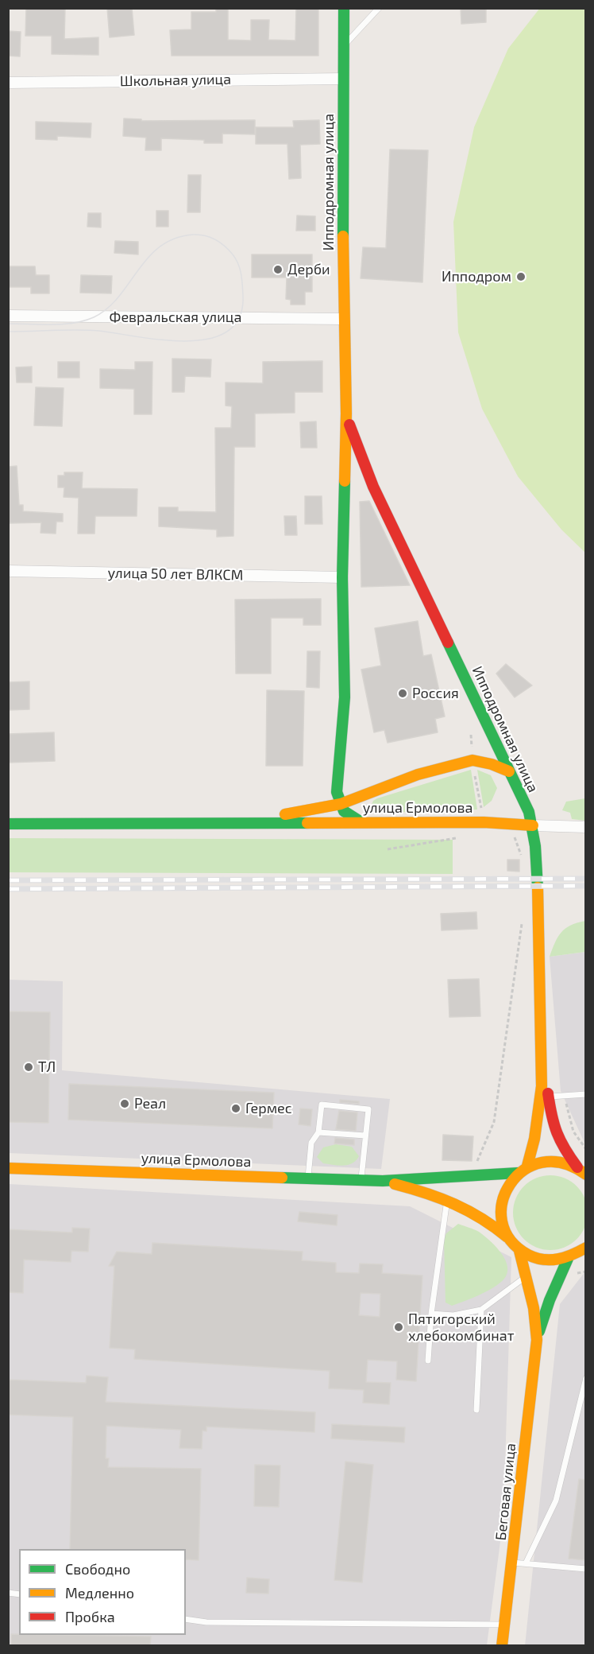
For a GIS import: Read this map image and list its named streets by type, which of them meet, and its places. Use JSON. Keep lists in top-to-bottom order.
{
  "streets": {
    "street": [
      "Школьная улица",
      "Ипподромная улица",
      "Февральская улица",
      "улица 50 лет ВЛКСМ",
      "улица Ермолова",
      "Беговая улица"
    ]
  },
  "crossings": [
    ["Школьная улица", "Ипподромная улица"],
    ["Ипподромная улица", "Февральская улица"],
    ["Ипподромная улица", "улица 50 лет ВЛКСМ"],
    ["Ипподромная улица", "улица Ермолова"],
    ["улица Ермолова", "Беговая улица"]
  ],
  "places": [
    "Дерби",
    "Ипподpом",
    "Россия",
    "ТЛ",
    "Реал",
    "Гермес",
    "Пятигорский хлебокомбинат"
  ],
  "legend": ["Свободно", "Медленно", "Пробка"]
}
